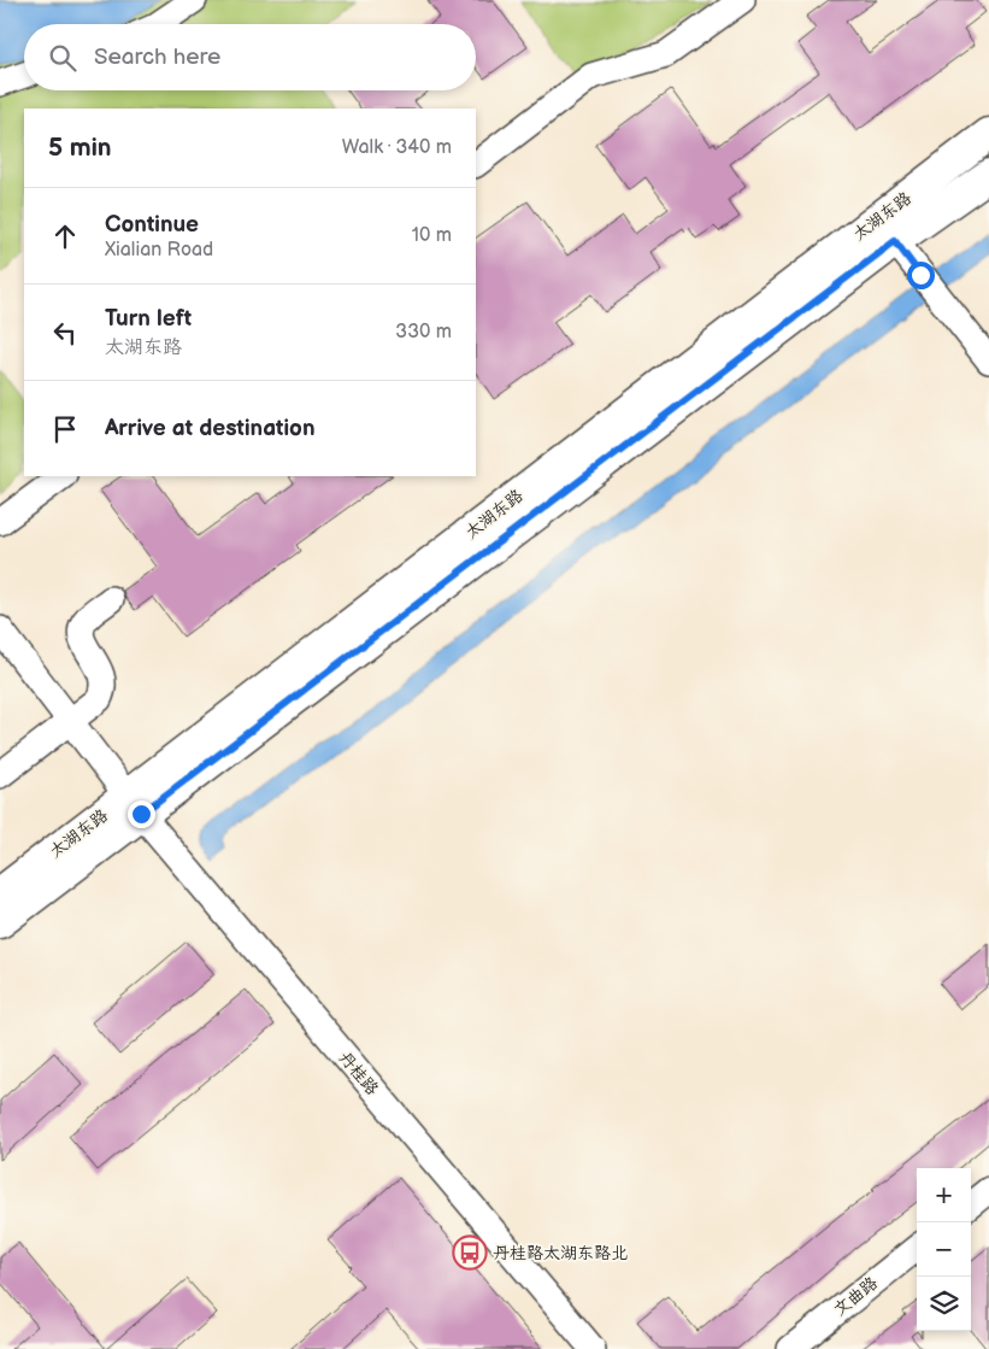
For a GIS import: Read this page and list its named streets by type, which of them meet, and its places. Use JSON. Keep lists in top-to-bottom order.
{
  "streets": {
    "main road": ["太湖东路"],
    "street": ["丹桂路", "文曲路"]
  },
  "crossings": [
    ["太湖东路", "丹桂路"]
  ],
  "places": {
    "bus stop": ["丹桂路太湖东路北"]
  },
  "page": {
    "search": "Search here",
    "heading": ["5 min", "Walk · 340 m"],
    "list": [
      ["Continue", "Xialian Road", "10 m"],
      ["Turn left", "太湖东路", "330 m"],
      "Arrive at destination"
    ],
    "map_buttons": ["+", "−"]
  }
}
